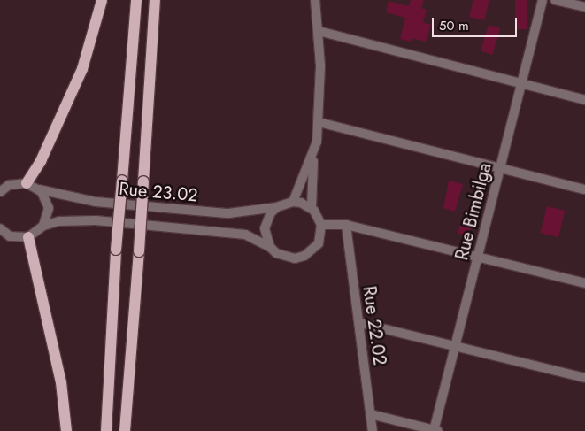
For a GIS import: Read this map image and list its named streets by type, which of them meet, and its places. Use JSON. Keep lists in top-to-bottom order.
{
  "streets": {
    "street": ["Rue 23.02", "Rue Bimbilga", "Rue 22.02"]
  },
  "scale_bar": "50 m"
}
